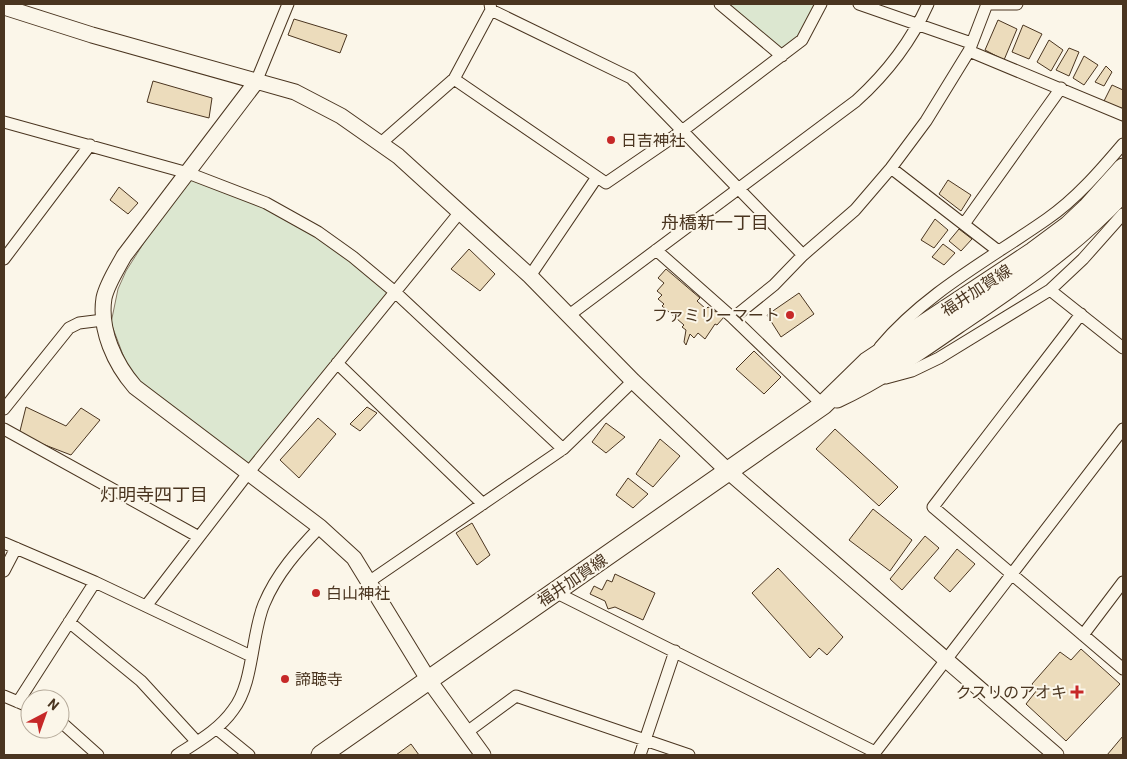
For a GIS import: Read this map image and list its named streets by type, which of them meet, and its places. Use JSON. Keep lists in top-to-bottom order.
{
  "streets": {
    "main road": ["福井加賀線"]
  },
  "districts": ["舟橋新一丁目", "灯明寺四丁目"],
  "places": {
    "other": [
      "日吉神社",
      "ファミリーマート",
      "白山神社",
      "諦聴寺"
    ],
    "health": ["クスリのアオキ"]
  },
  "north": "top right"
}
